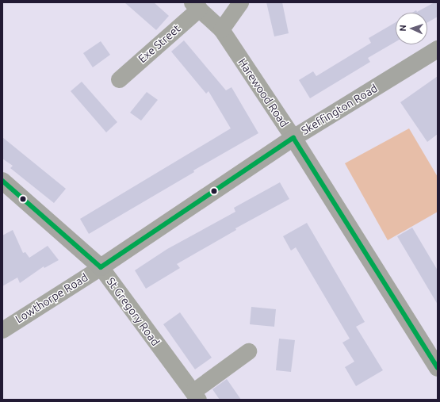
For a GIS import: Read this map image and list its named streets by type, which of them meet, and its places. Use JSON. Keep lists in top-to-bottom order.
{
  "streets": {
    "street": [
      "Exe Street",
      "Harewood Road",
      "Skeffington Road",
      "Lowthorpe Road",
      "St Gregory Road"
    ]
  },
  "crossings": [
    ["Exe Street", "Harewood Road"],
    ["Harewood Road", "Skeffington Road"],
    ["Skeffington Road", "Lowthorpe Road"],
    ["Skeffington Road", "St Gregory Road"],
    ["Lowthorpe Road", "St Gregory Road"]
  ],
  "north": "left"
}
